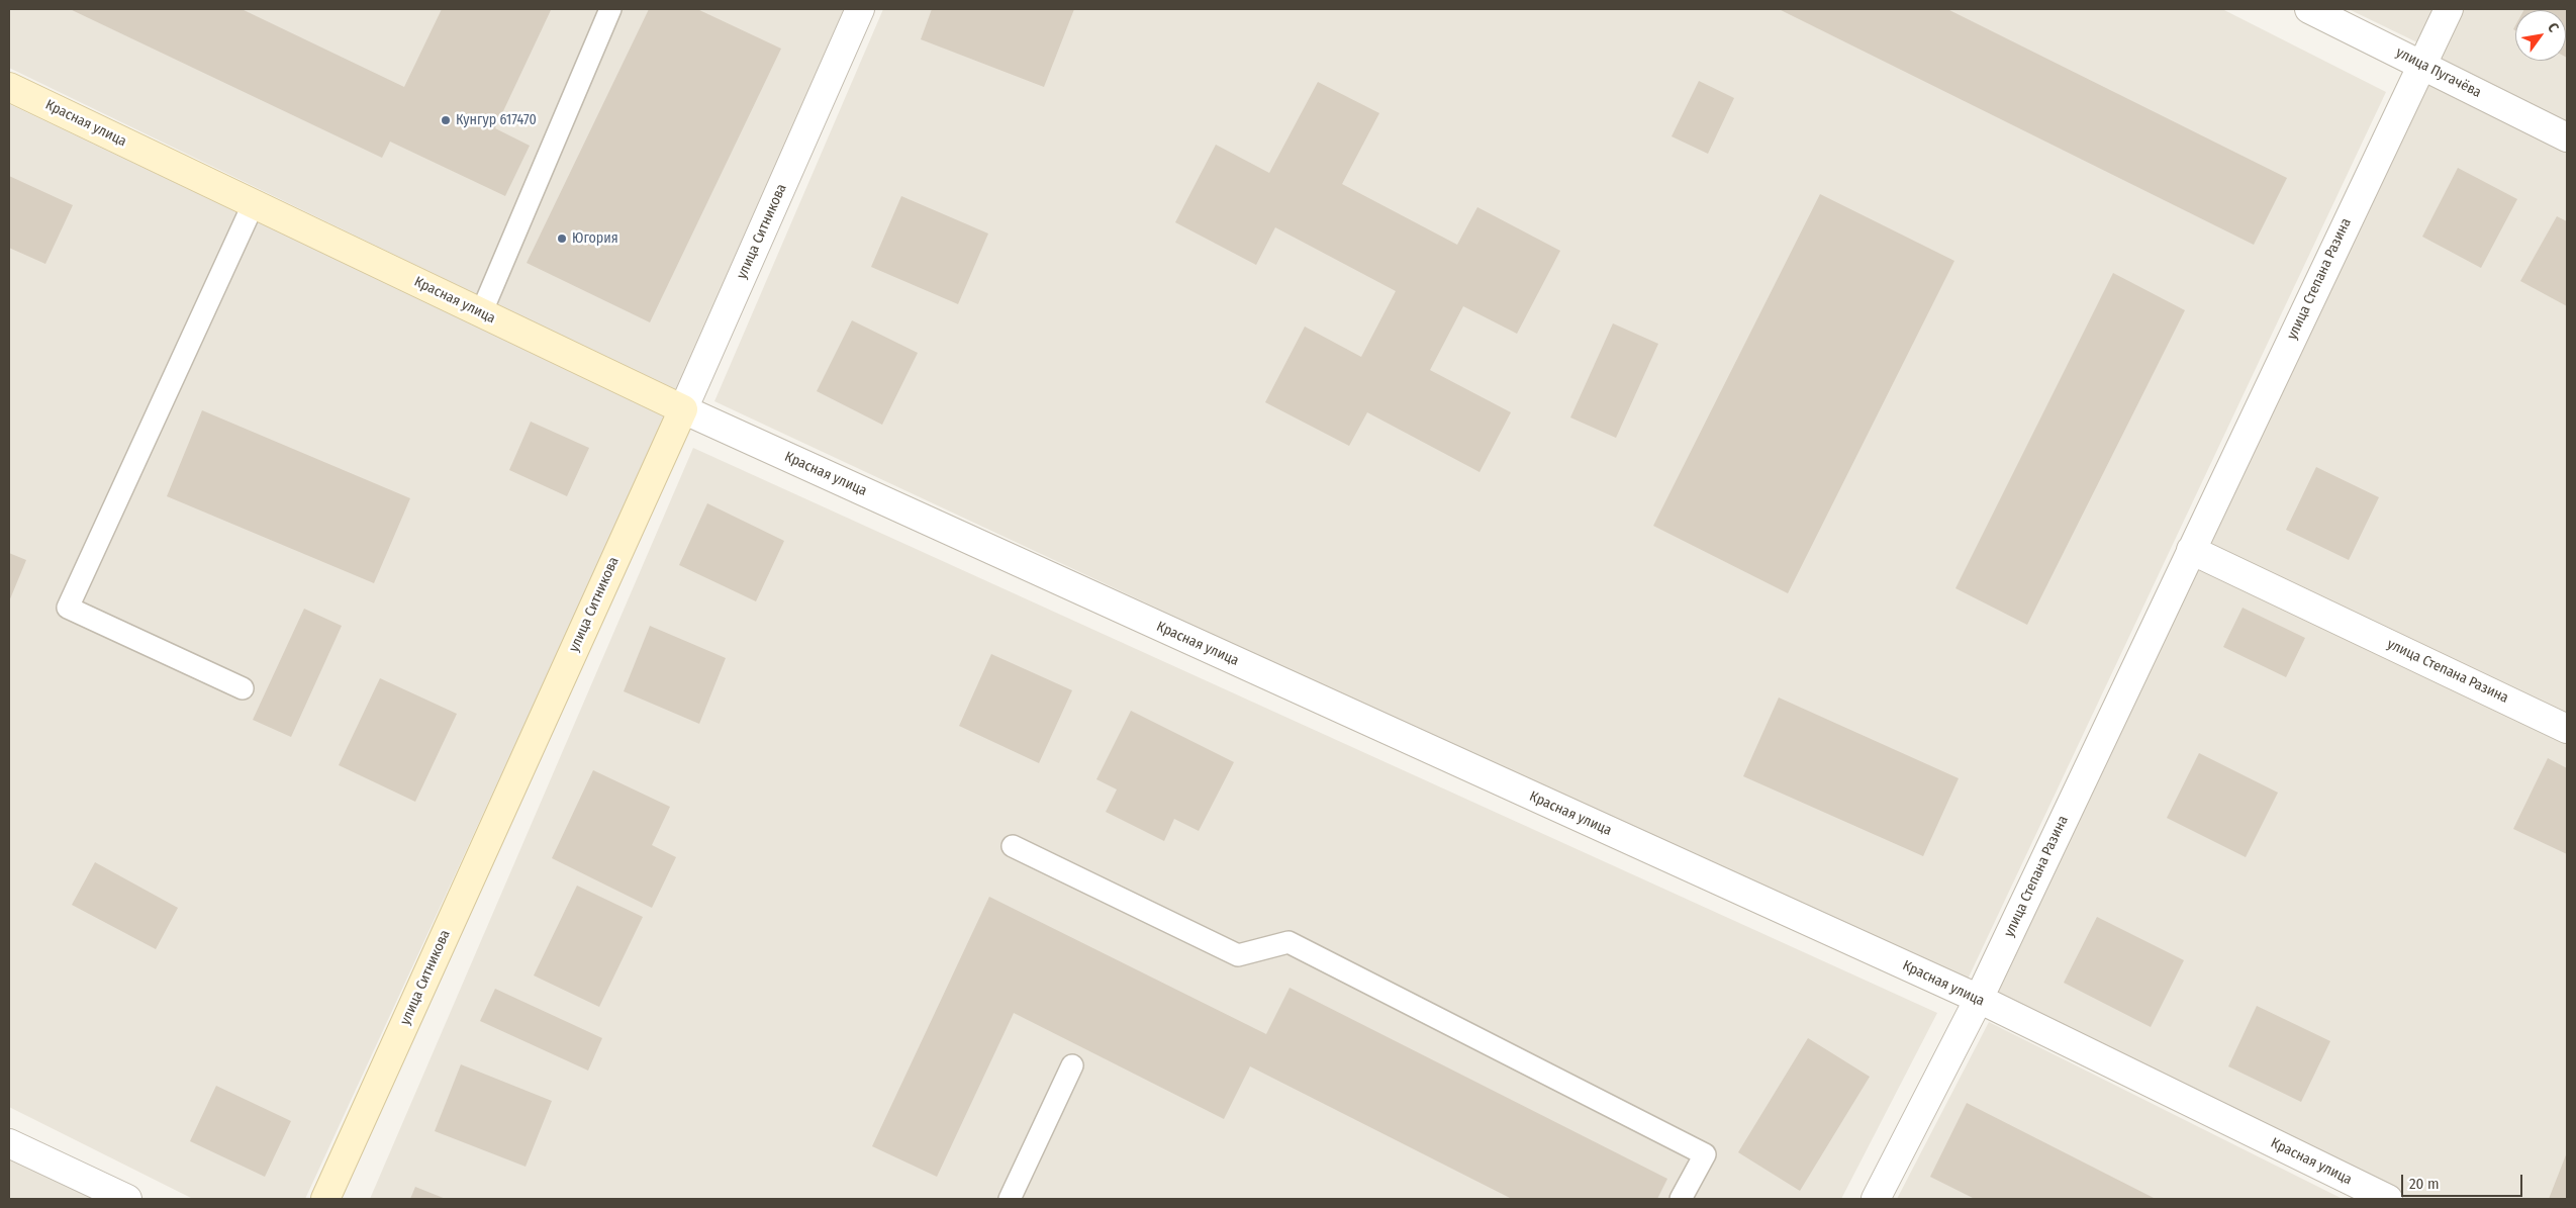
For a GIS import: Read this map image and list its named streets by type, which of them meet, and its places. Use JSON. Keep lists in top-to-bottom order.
{
  "streets": {
    "main road": ["Красная улица", "улица Ситникова"],
    "street": ["улица Пугачёва", "улица Степана Разина"]
  },
  "crossings": [
    ["улица Пугачёва", "улица Степана Разина"],
    ["Красная улица", "улица Ситникова"],
    ["Красная улица", "улица Степана Разина"]
  ],
  "places": ["Кунгур 617470", "Югория"],
  "scale_bar": "20 m",
  "north": "top right"
}
